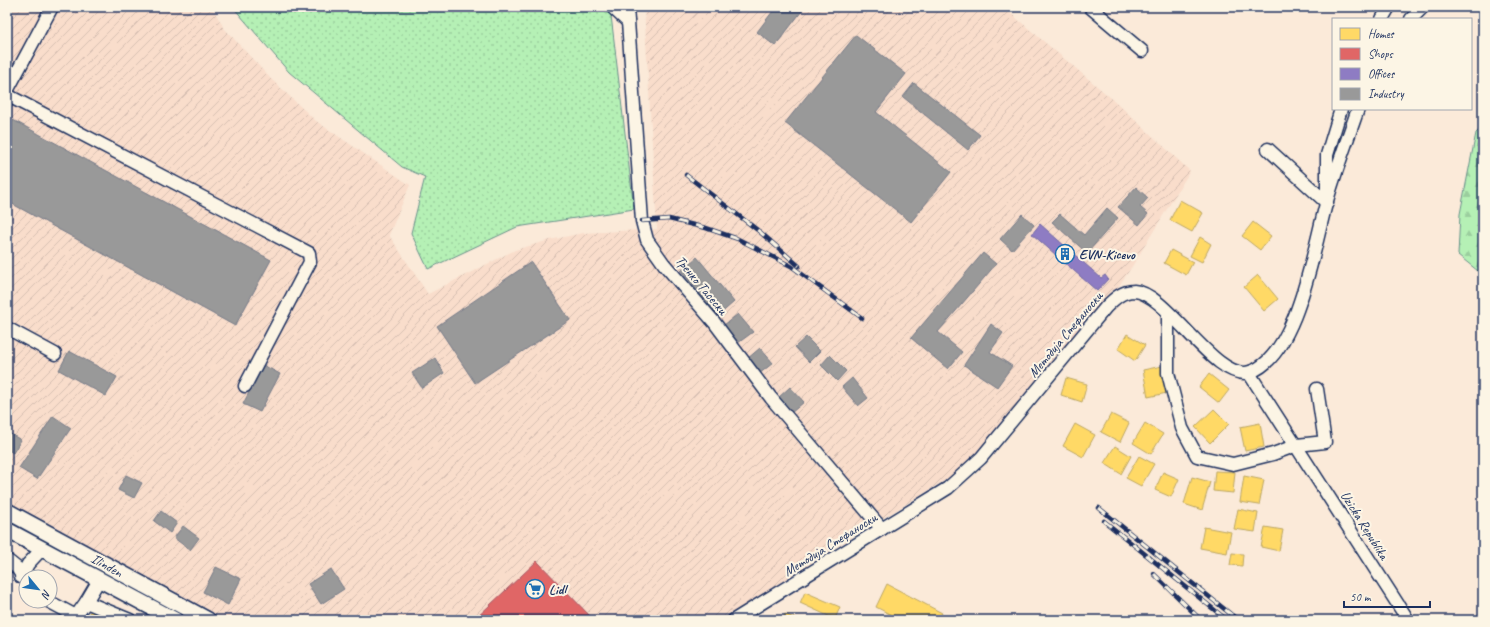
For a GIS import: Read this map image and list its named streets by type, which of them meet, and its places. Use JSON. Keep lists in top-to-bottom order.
{
  "streets": {
    "main road": ["Ilinden"],
    "street": ["Тренко Тасески", "Методија Стефаноски", "Uzicka Republika"]
  },
  "crossings": [
    ["Тренко Тасески", "Методија Стефаноски"],
    ["Методија Стефаноски", "Uzicka Republika"]
  ],
  "places": {
    "building": ["EVN-Kicevo"],
    "supermarket": ["Lidl"]
  },
  "legend": [
    "Homes",
    "Shops",
    "Offices",
    "Industry"
  ],
  "scale_bar": "50 m",
  "north": "bottom right"
}
